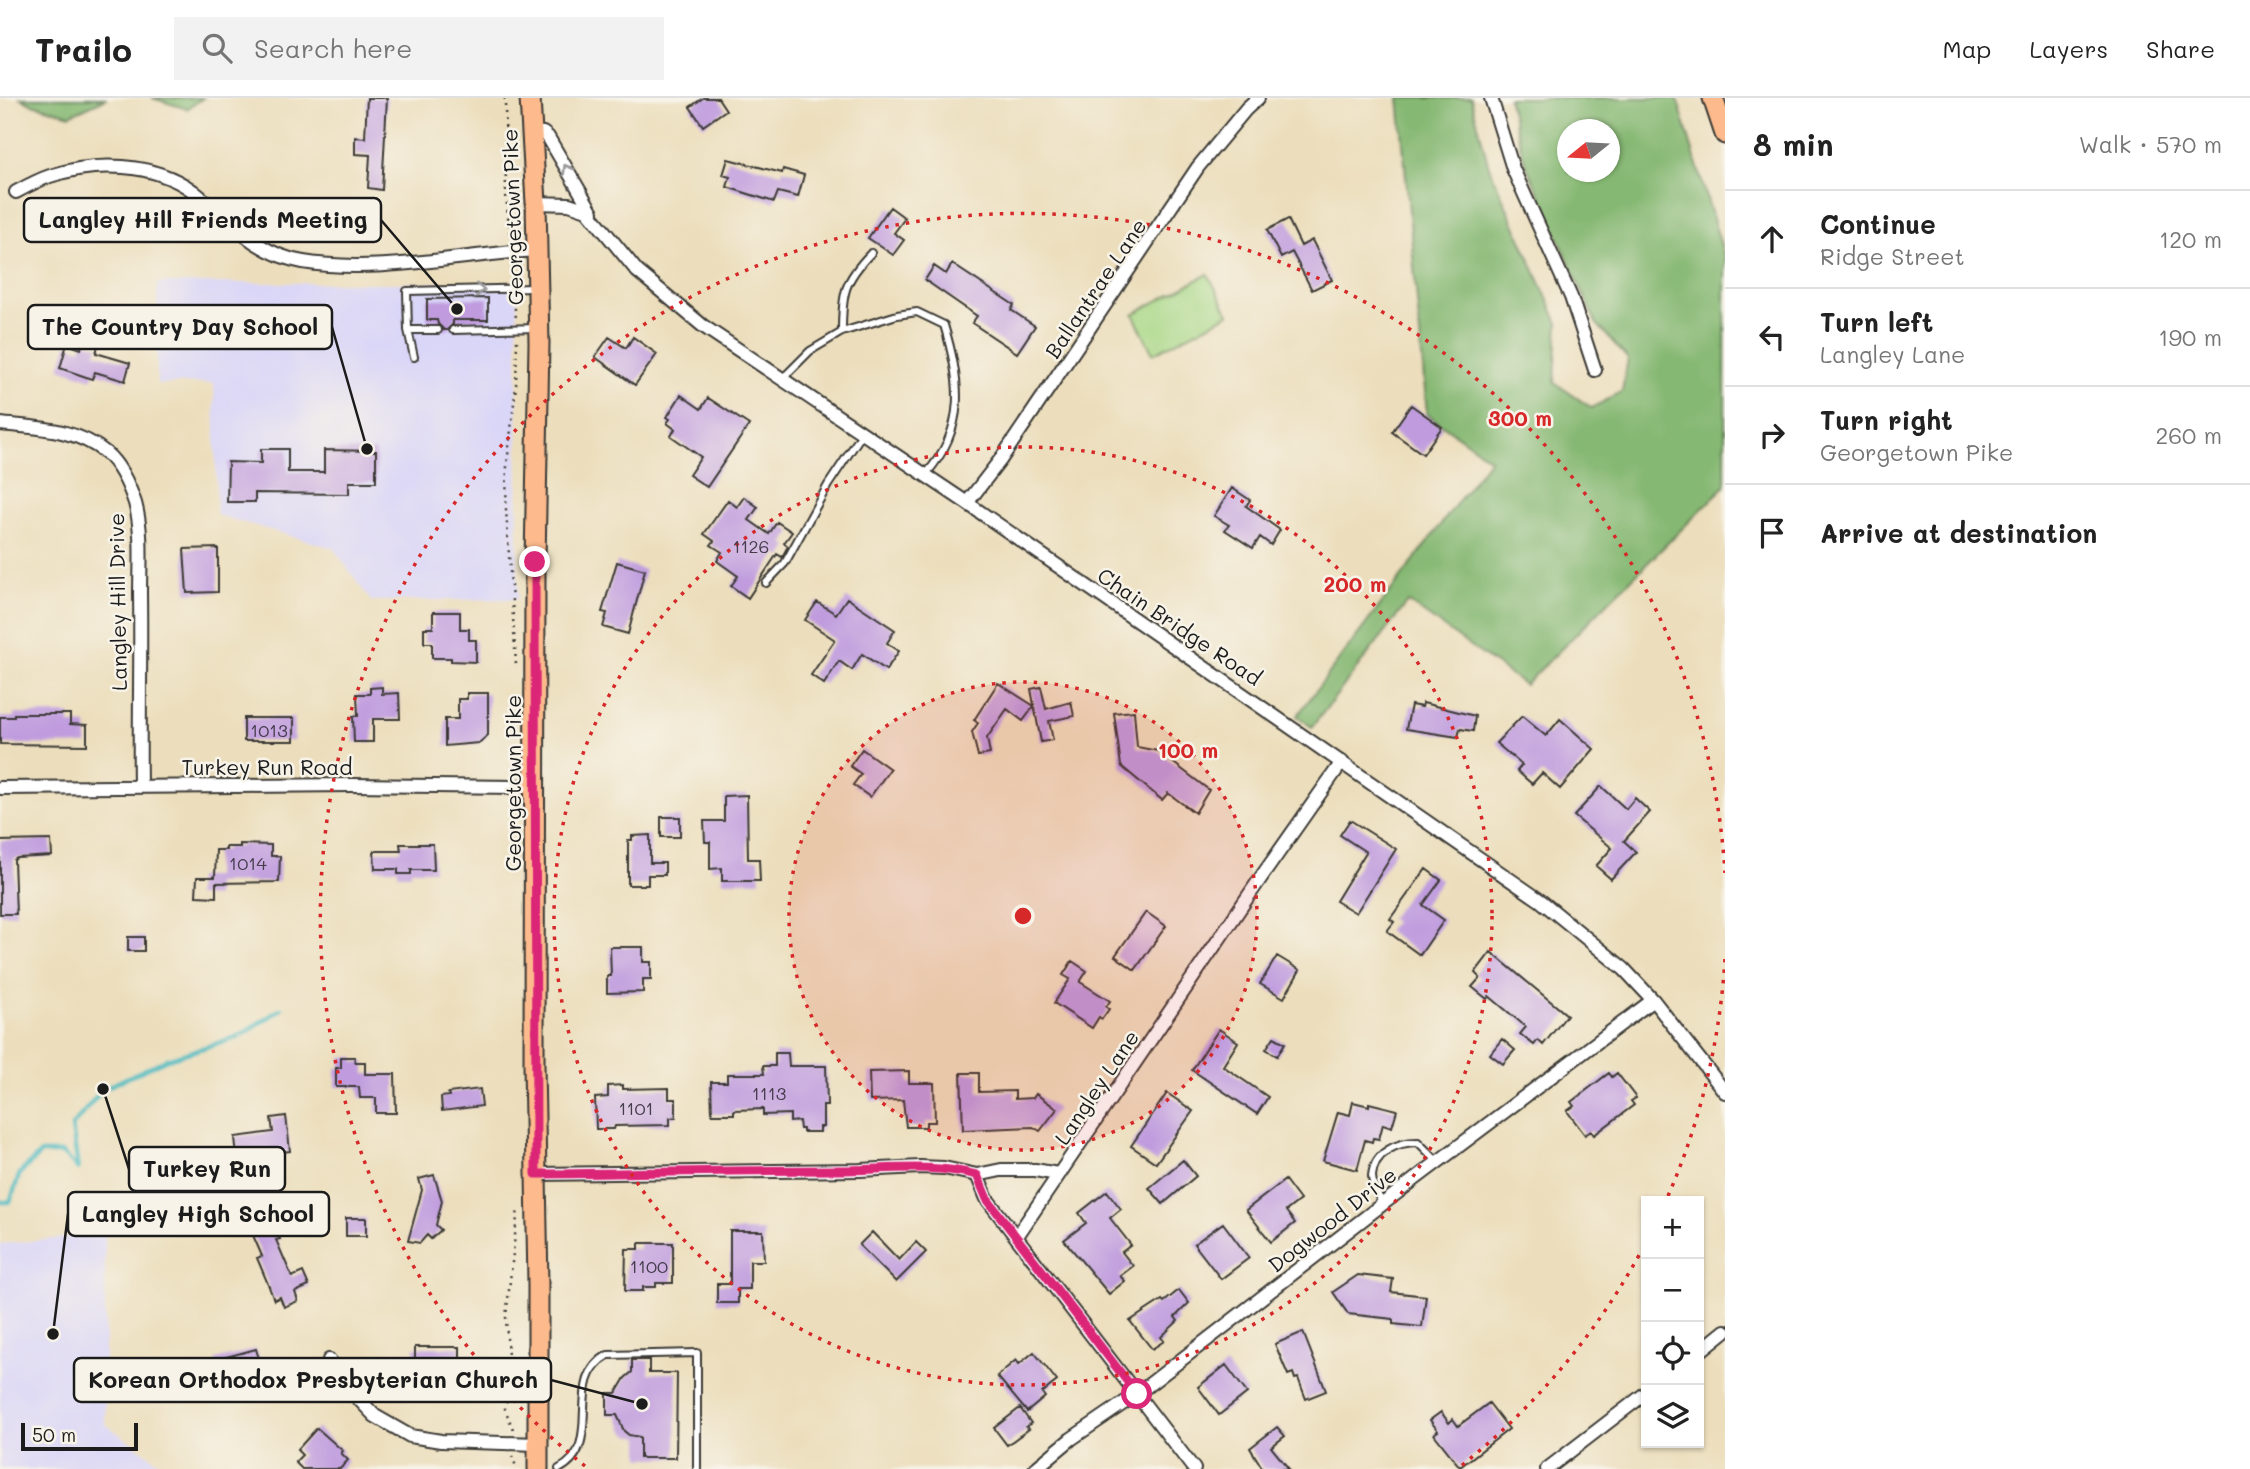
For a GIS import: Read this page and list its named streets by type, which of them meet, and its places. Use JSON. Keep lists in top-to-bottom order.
{
  "streets": {
    "main road": ["Georgetown Pike"],
    "street": [
      "Ballantrae Lane",
      "Langley Hill Drive",
      "Chain Bridge Road",
      "Turkey Run Road",
      "Langley Lane",
      "Dogwood Drive"
    ]
  },
  "crossings": [
    ["Georgetown Pike", "Chain Bridge Road"],
    ["Georgetown Pike", "Turkey Run Road"],
    ["Georgetown Pike", "Langley Lane"],
    ["Ballantrae Lane", "Chain Bridge Road"],
    ["Langley Hill Drive", "Turkey Run Road"],
    ["Chain Bridge Road", "Langley Lane"],
    ["Chain Bridge Road", "Dogwood Drive"]
  ],
  "places": [
    "Langley Hill Friends Meeting",
    "The Country Day School",
    "Turkey Run",
    "Langley High School",
    "Korean Orthodox Presbyterian Church"
  ],
  "house_numbers": [
    "1126",
    "1013",
    "1014",
    "1113",
    "1101",
    "1100"
  ],
  "scale_bar": "50 m",
  "north": "left",
  "page": {
    "header": "Trailo",
    "search": "Search here",
    "nav": ["Map", "Layers", "Share"],
    "heading": ["8 min", "Walk · 570 m"],
    "list": [
      ["Continue", "Ridge Street", "120 m"],
      ["Turn left", "Langley Lane", "190 m"],
      ["Turn right", "Georgetown Pike", "260 m"],
      "Arrive at destination"
    ],
    "map_buttons": ["+", "−"],
    "scale": "50 m"
  },
  "rings": ["300 m", "200 m", "100 m"]
}
